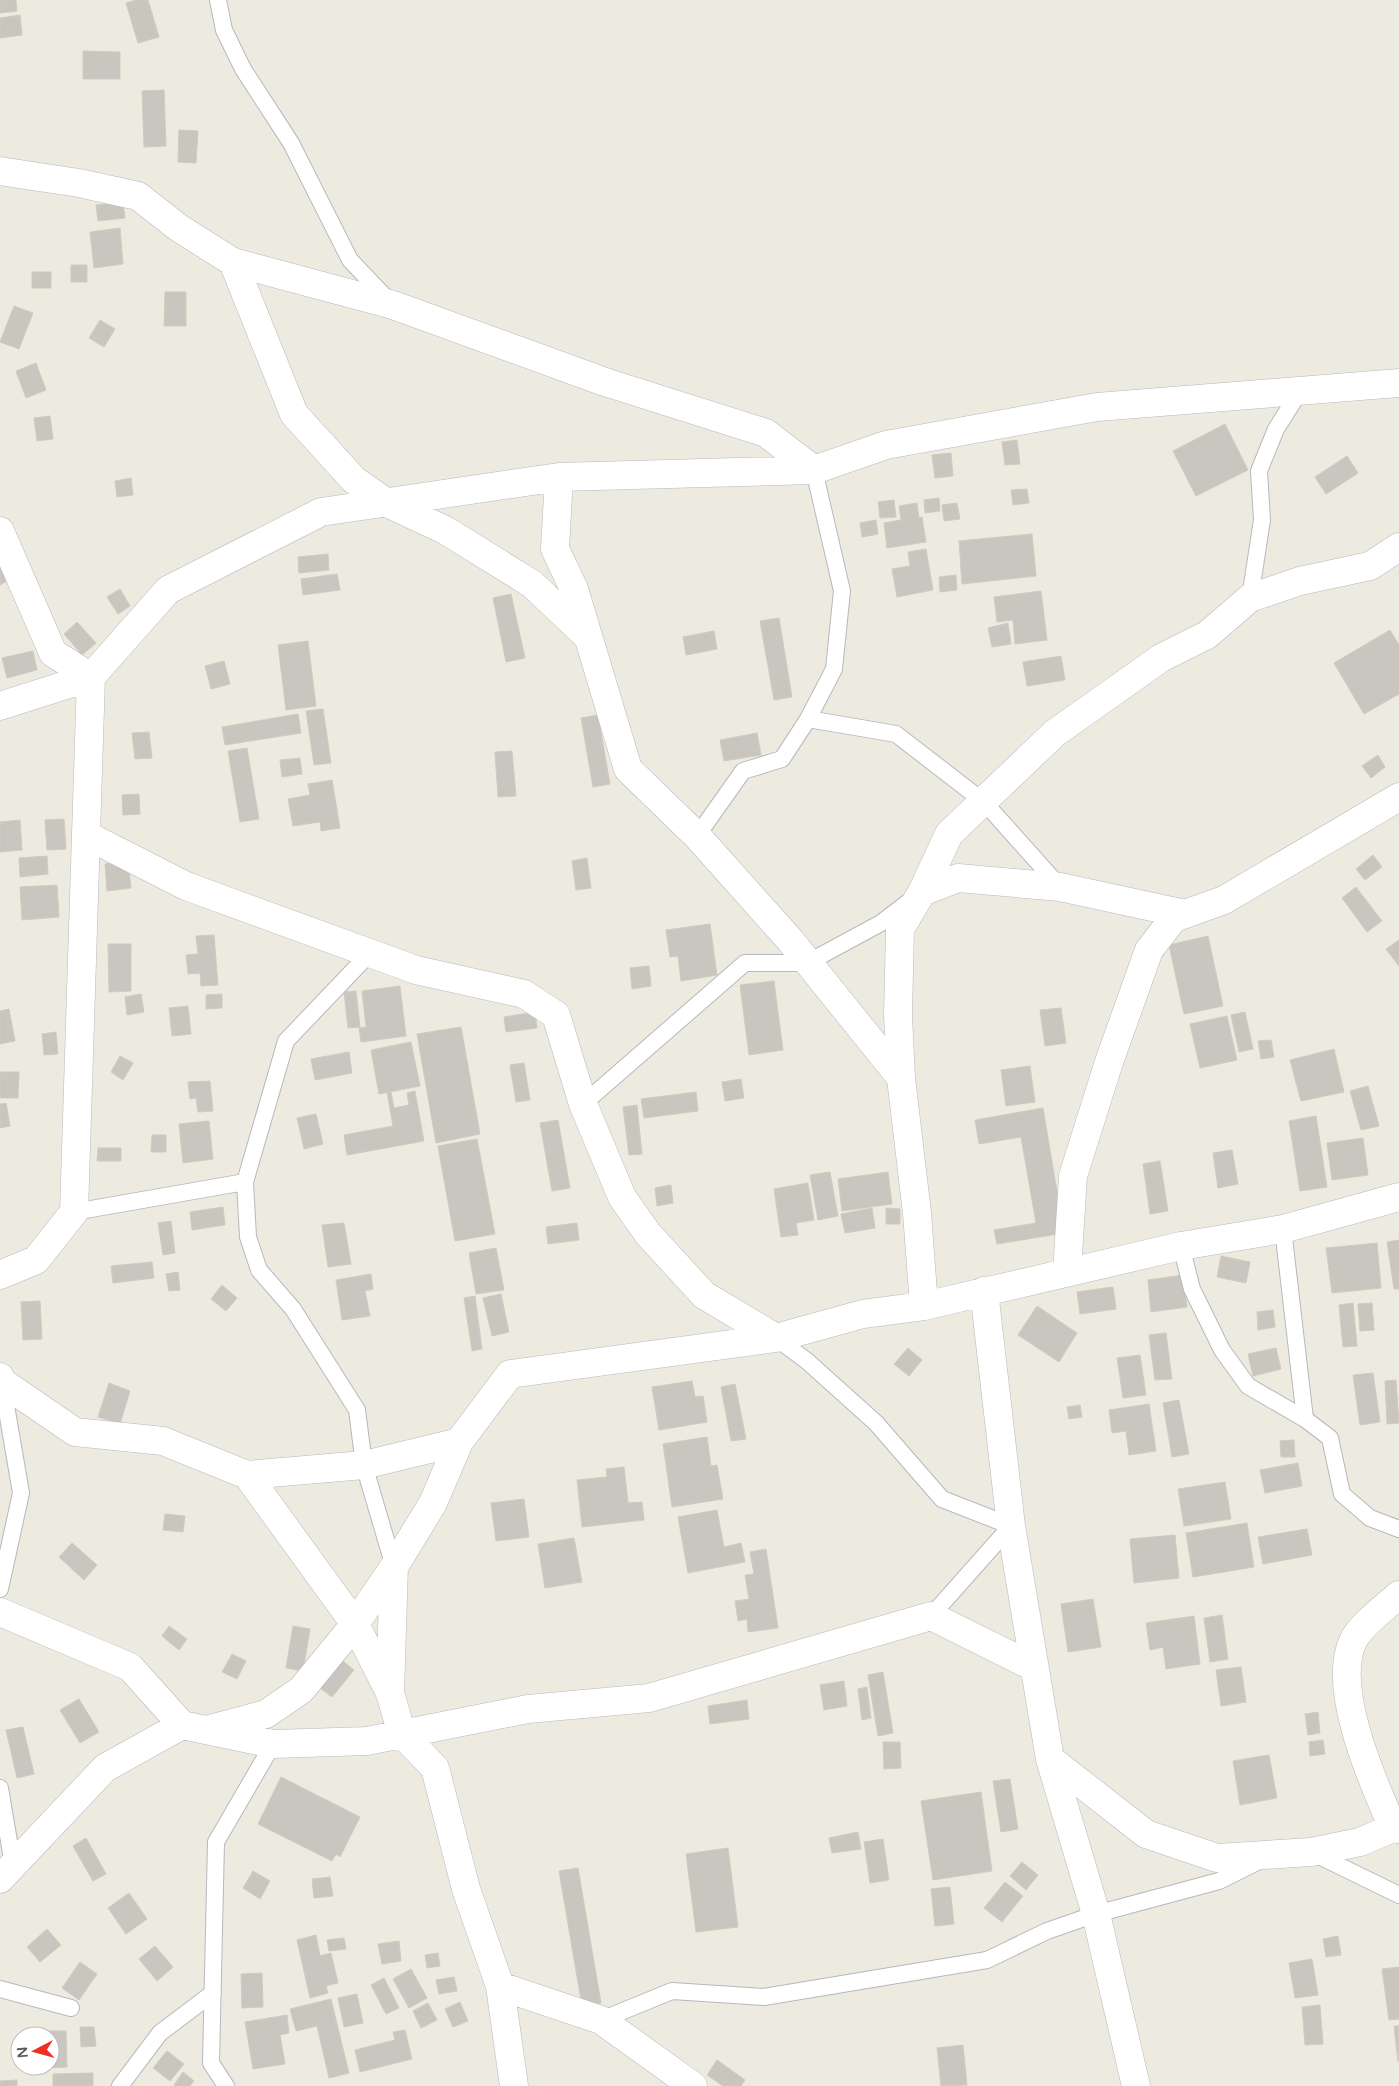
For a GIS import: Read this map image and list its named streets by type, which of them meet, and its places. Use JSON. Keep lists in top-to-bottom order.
{
  "north": "left"
}
